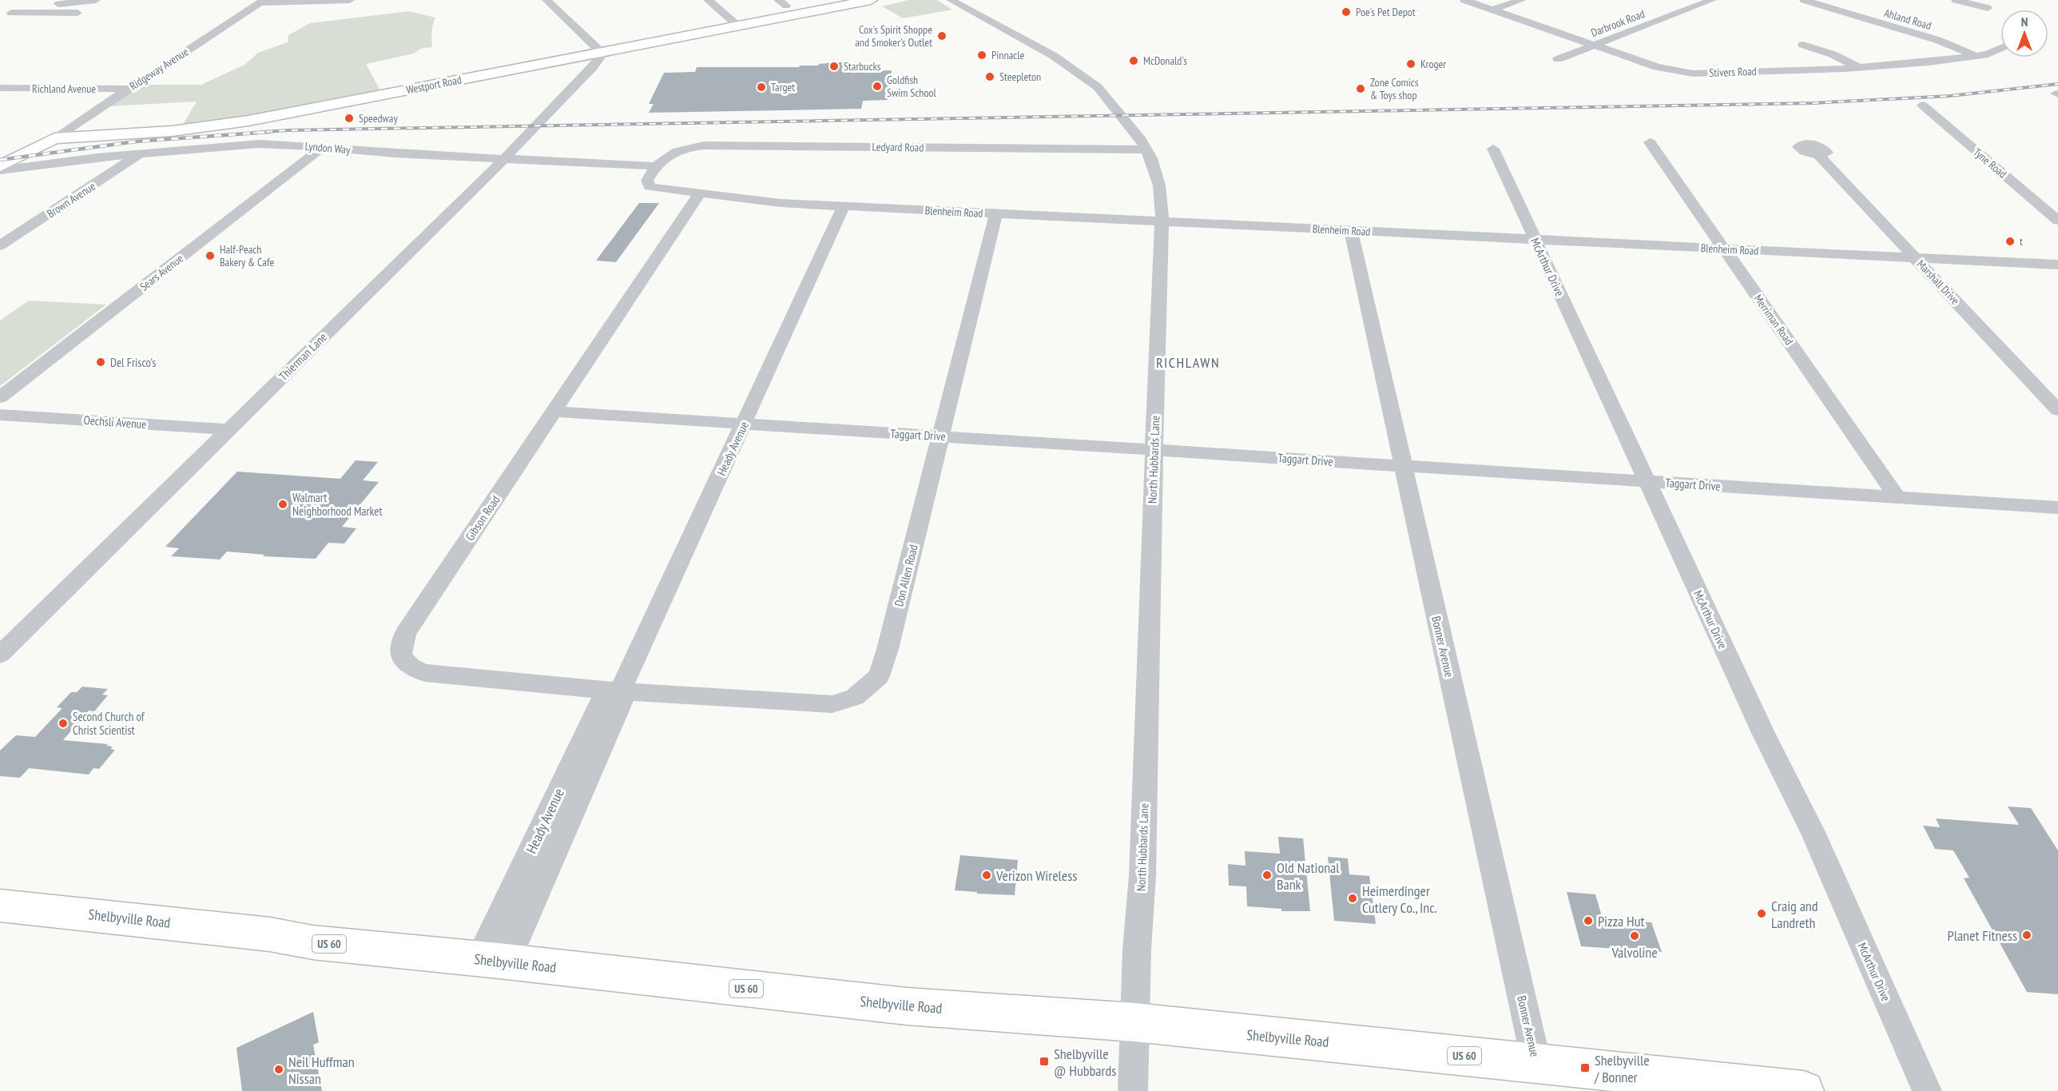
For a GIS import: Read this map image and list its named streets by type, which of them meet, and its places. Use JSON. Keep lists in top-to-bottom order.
{
  "streets": {
    "main road": ["Westport Road", "Shelbyville Road", "US 60"],
    "street": [
      "Ahland Road",
      "Darbrook Road",
      "Ridgeway Avenue",
      "Stivers Road",
      "Richland Avenue",
      "Ledyard Road",
      "Lyndon Way",
      "Tyne Road",
      "Brown Avenue",
      "Blenheim Road",
      "McArthur Drive",
      "Sears Avenue",
      "Marshall Drive",
      "Merriman Road",
      "Thierman Lane",
      "Oechsli Avenue",
      "Taggart Drive",
      "Heady Avenue",
      "North Hubbards Lane",
      "Gibson Road",
      "Don Allen Road",
      "Bonner Avenue"
    ]
  },
  "crossings": [
    ["Ahland Road", "Stivers Road"],
    ["Darbrook Road", "Stivers Road"],
    ["Ridgeway Avenue", "Westport Road"],
    ["Ridgeway Avenue", "Richland Avenue"],
    ["Westport Road", "Thierman Lane"],
    ["Ledyard Road", "Lyndon Way"],
    ["Ledyard Road", "Blenheim Road"],
    ["Ledyard Road", "North Hubbards Lane"],
    ["Lyndon Way", "Brown Avenue"],
    ["Lyndon Way", "Blenheim Road"],
    ["Lyndon Way", "Sears Avenue"],
    ["Lyndon Way", "Thierman Lane"],
    ["Blenheim Road", "McArthur Drive"],
    ["Blenheim Road", "Marshall Drive"],
    ["Blenheim Road", "Merriman Road"],
    ["Blenheim Road", "Heady Avenue"],
    ["Blenheim Road", "North Hubbards Lane"],
    ["Blenheim Road", "Gibson Road"],
    ["Blenheim Road", "Don Allen Road"],
    ["Blenheim Road", "Bonner Avenue"],
    ["McArthur Drive", "Taggart Drive"],
    ["Merriman Road", "Taggart Drive"],
    ["Thierman Lane", "Oechsli Avenue"],
    ["Taggart Drive", "Heady Avenue"],
    ["Taggart Drive", "North Hubbards Lane"],
    ["Taggart Drive", "Gibson Road"],
    ["Taggart Drive", "Don Allen Road"],
    ["Taggart Drive", "Bonner Avenue"],
    ["Heady Avenue", "Gibson Road"],
    ["Heady Avenue", "Don Allen Road"],
    ["Heady Avenue", "Shelbyville Road"],
    ["North Hubbards Lane", "Shelbyville Road"],
    ["Gibson Road", "Don Allen Road"],
    ["Bonner Avenue", "Shelbyville Road"]
  ],
  "districts": ["RICHLAWN"],
  "places": {
    "other": [
      "Poe's Pet Depot",
      "Cox's Spirit Shoppe and Smoker's Outlet",
      "Pinnacle",
      "McDonald's",
      "Kroger",
      "Starbucks",
      "Steepleton",
      "Goldfish Swim School",
      "Target",
      "Zone Comics & Toys shop",
      "Speedway",
      "t",
      "Half-Peach Bakery & Cafe",
      "Del Frisco's",
      "Walmart Neighborhood Market",
      "Second Church of Christ Scientist",
      "Verizon Wireless",
      "Old National Bank",
      "Heimerdinger Cutlery Co., Inc.",
      "Craig and Landreth",
      "Pizza Hut",
      "Planet Fitness",
      "Valvoline",
      "Neil Huffman Nissan"
    ],
    "transit": ["Shelbyville @ Hubbards", "Shelbyville / Bonner"]
  },
  "north": "top"
}
